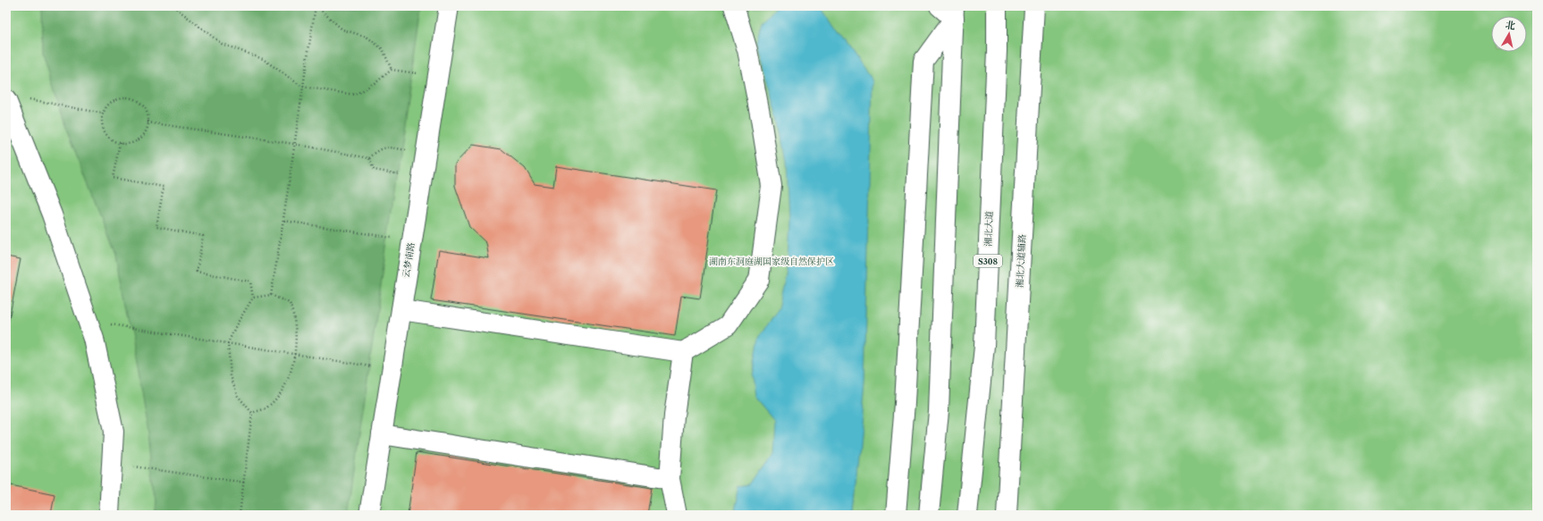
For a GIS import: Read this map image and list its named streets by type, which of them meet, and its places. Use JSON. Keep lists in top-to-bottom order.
{
  "streets": {
    "main road": [
      "湘北大道",
      "云梦南路",
      "S308",
      "湘北大道辅路"
    ]
  },
  "parks": ["湖南东洞庭湖国家级自然保护区"],
  "north": "top"
}
